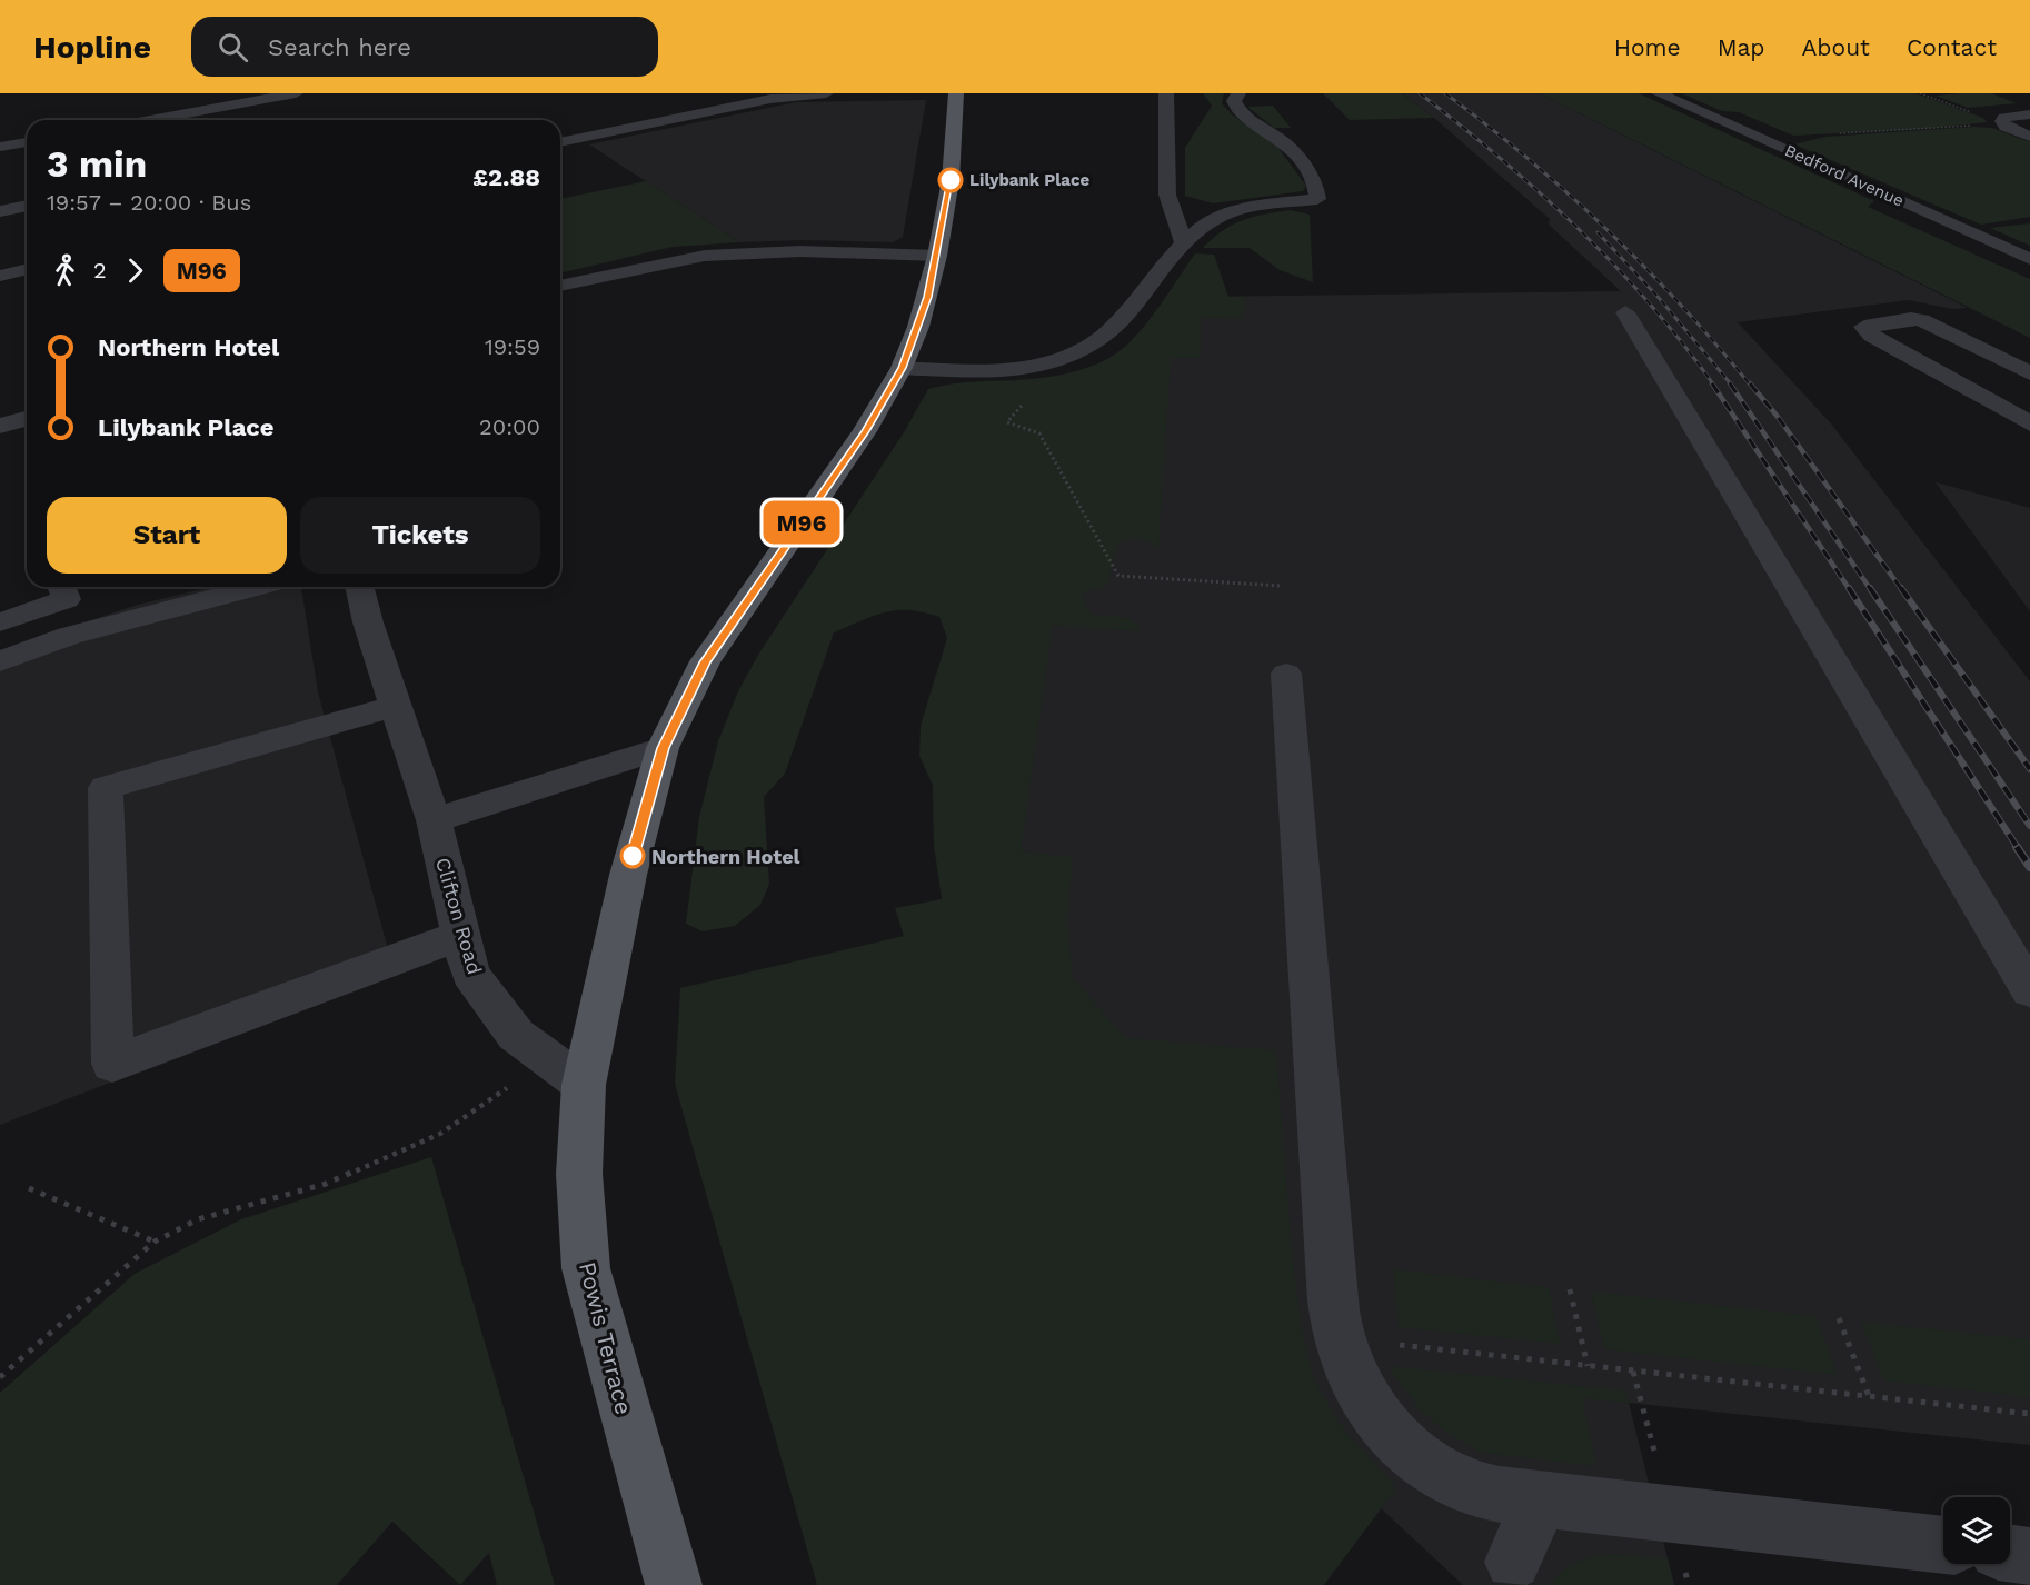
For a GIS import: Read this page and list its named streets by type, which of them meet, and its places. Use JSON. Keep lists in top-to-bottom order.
{
  "streets": {
    "main road": ["Powis Terrace"],
    "street": ["Bedford Avenue", "Clifton Road"]
  },
  "crossings": [
    ["Clifton Road", "Powis Terrace"]
  ],
  "places": ["Lilybank Place", "Northern Hotel"],
  "lines": ["bus line M96"],
  "page": {
    "header": "Hopline",
    "search": "Search here",
    "nav": [
      "Home",
      "Map",
      "About",
      "Contact"
    ],
    "on_map": "M96",
    "heading": ["3 min", "19:57 – 20:00 · Bus", "£2.88"],
    "legs": ["2", "M96"],
    "list": [
      {
        "name": "Northern Hotel",
        "value": "19:59"
      },
      {
        "name": "Lilybank Place",
        "value": "20:00"
      }
    ],
    "buttons": ["Start", "Tickets"]
  }
}
